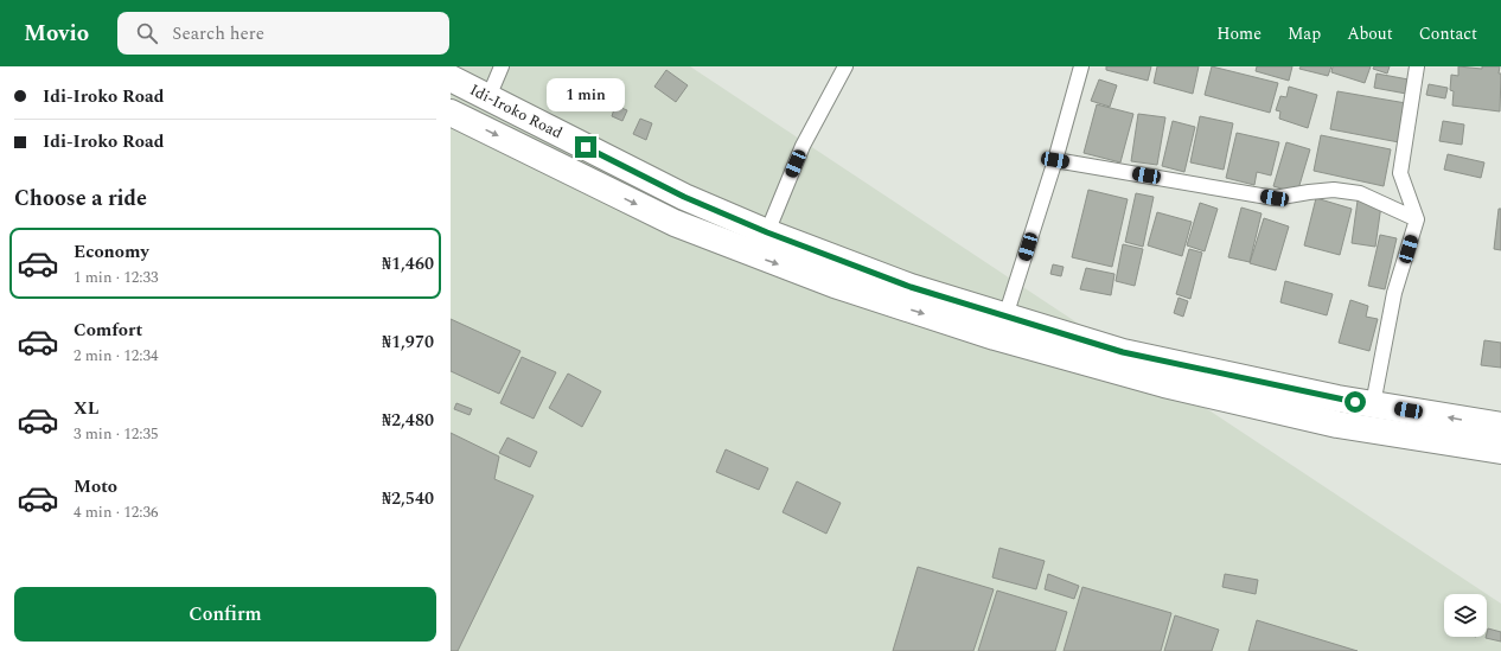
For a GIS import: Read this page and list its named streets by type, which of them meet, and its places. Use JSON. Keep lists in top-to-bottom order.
{
  "streets": {
    "highway": ["Idi-Iroko Road"]
  },
  "page": {
    "header": "Movio",
    "search": "Search here",
    "nav": [
      "Home",
      "Map",
      "About",
      "Contact"
    ],
    "banner": ["Idi-Iroko Road", "Idi-Iroko Road"],
    "bubble": "1 min",
    "heading": "Choose a ride",
    "list": [
      {
        "name": "Economy",
        "note": "1 min · 12:33",
        "value": "₦1,460"
      },
      {
        "name": "Comfort",
        "note": "2 min · 12:34",
        "value": "₦1,970"
      },
      {
        "name": "XL",
        "note": "3 min · 12:35",
        "value": "₦2,480"
      },
      {
        "name": "Moto",
        "note": "4 min · 12:36",
        "value": "₦2,540"
      }
    ],
    "buttons": "Confirm"
  }
}
